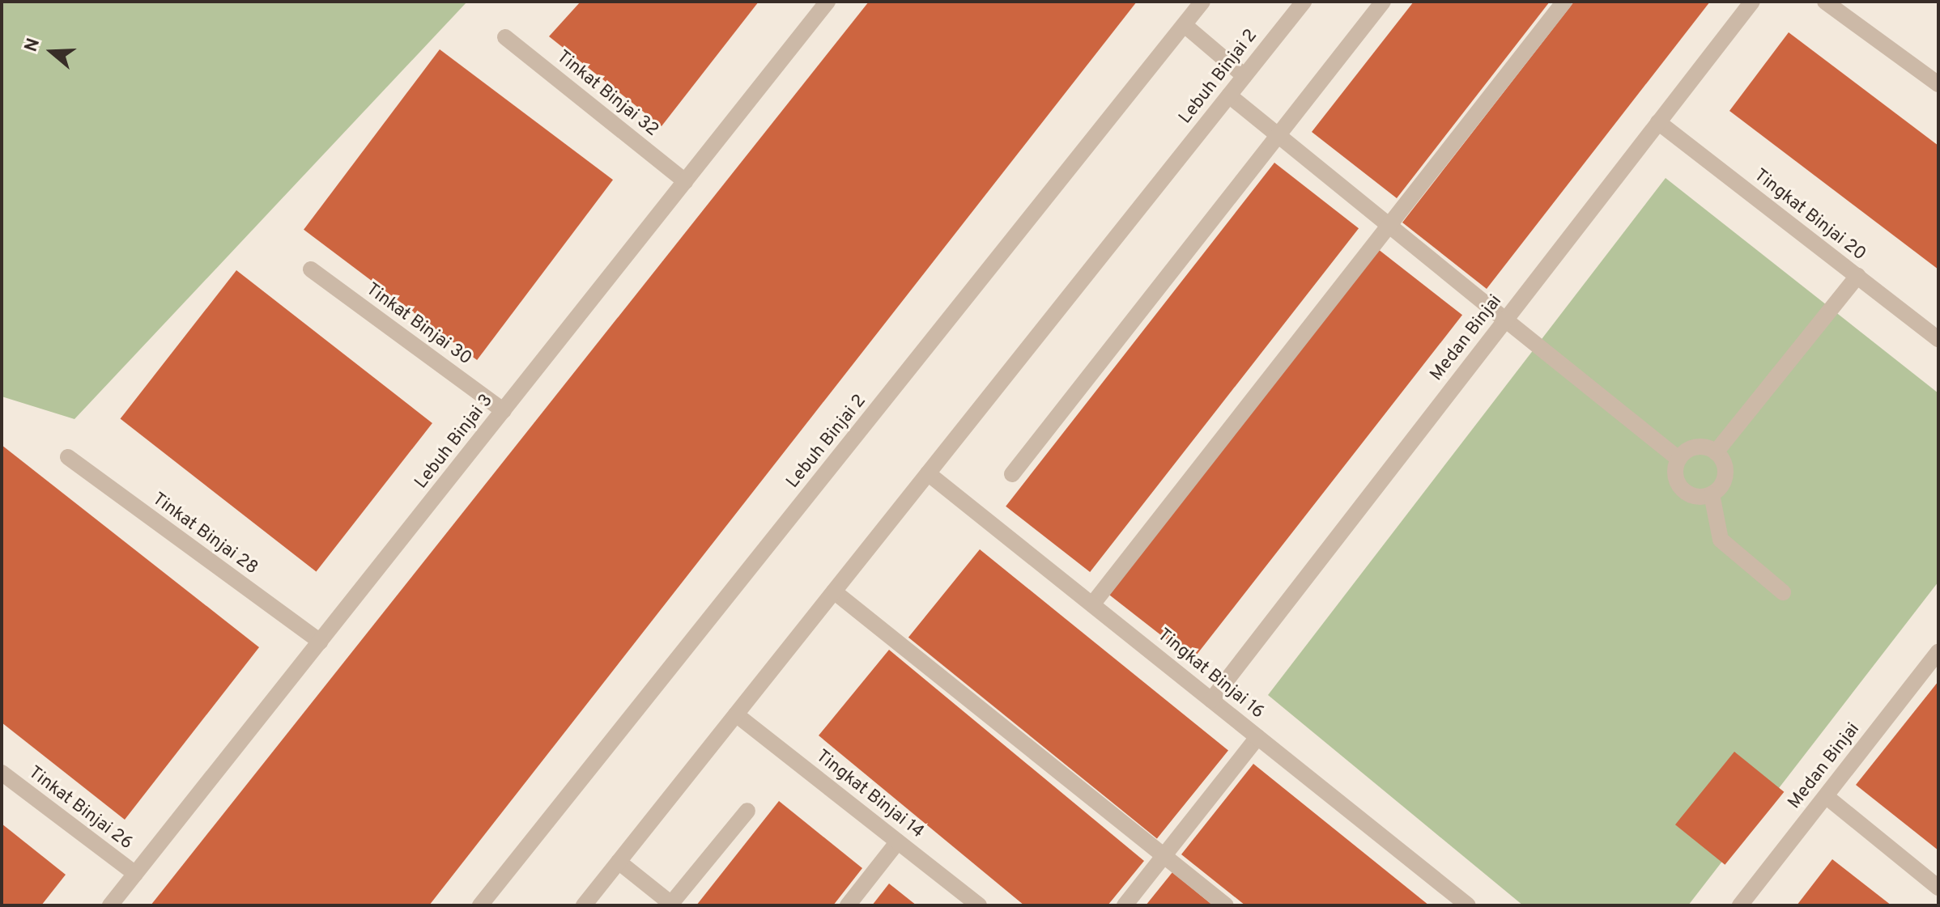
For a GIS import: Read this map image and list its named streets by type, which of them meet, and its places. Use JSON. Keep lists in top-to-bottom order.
{
  "streets": {
    "street": [
      "Lebuh Binjai 2",
      "Tinkat Binjai 32",
      "Tingkat Binjai 20",
      "Tinkat Binjai 30",
      "Medan Binjai",
      "Lebuh Binjai 3",
      "Tinkat Binjai 28",
      "Tingkat Binjai 16",
      "Tingkat Binjai 14",
      "Tinkat Binjai 26"
    ]
  },
  "crossings": [
    ["Lebuh Binjai 2", "Tingkat Binjai 16"],
    ["Lebuh Binjai 2", "Tingkat Binjai 14"],
    ["Tinkat Binjai 32", "Lebuh Binjai 3"],
    ["Tingkat Binjai 20", "Medan Binjai"],
    ["Tinkat Binjai 30", "Lebuh Binjai 3"],
    ["Medan Binjai", "Tingkat Binjai 16"],
    ["Lebuh Binjai 3", "Tinkat Binjai 28"],
    ["Lebuh Binjai 3", "Tinkat Binjai 26"]
  ],
  "north": "left"
}
